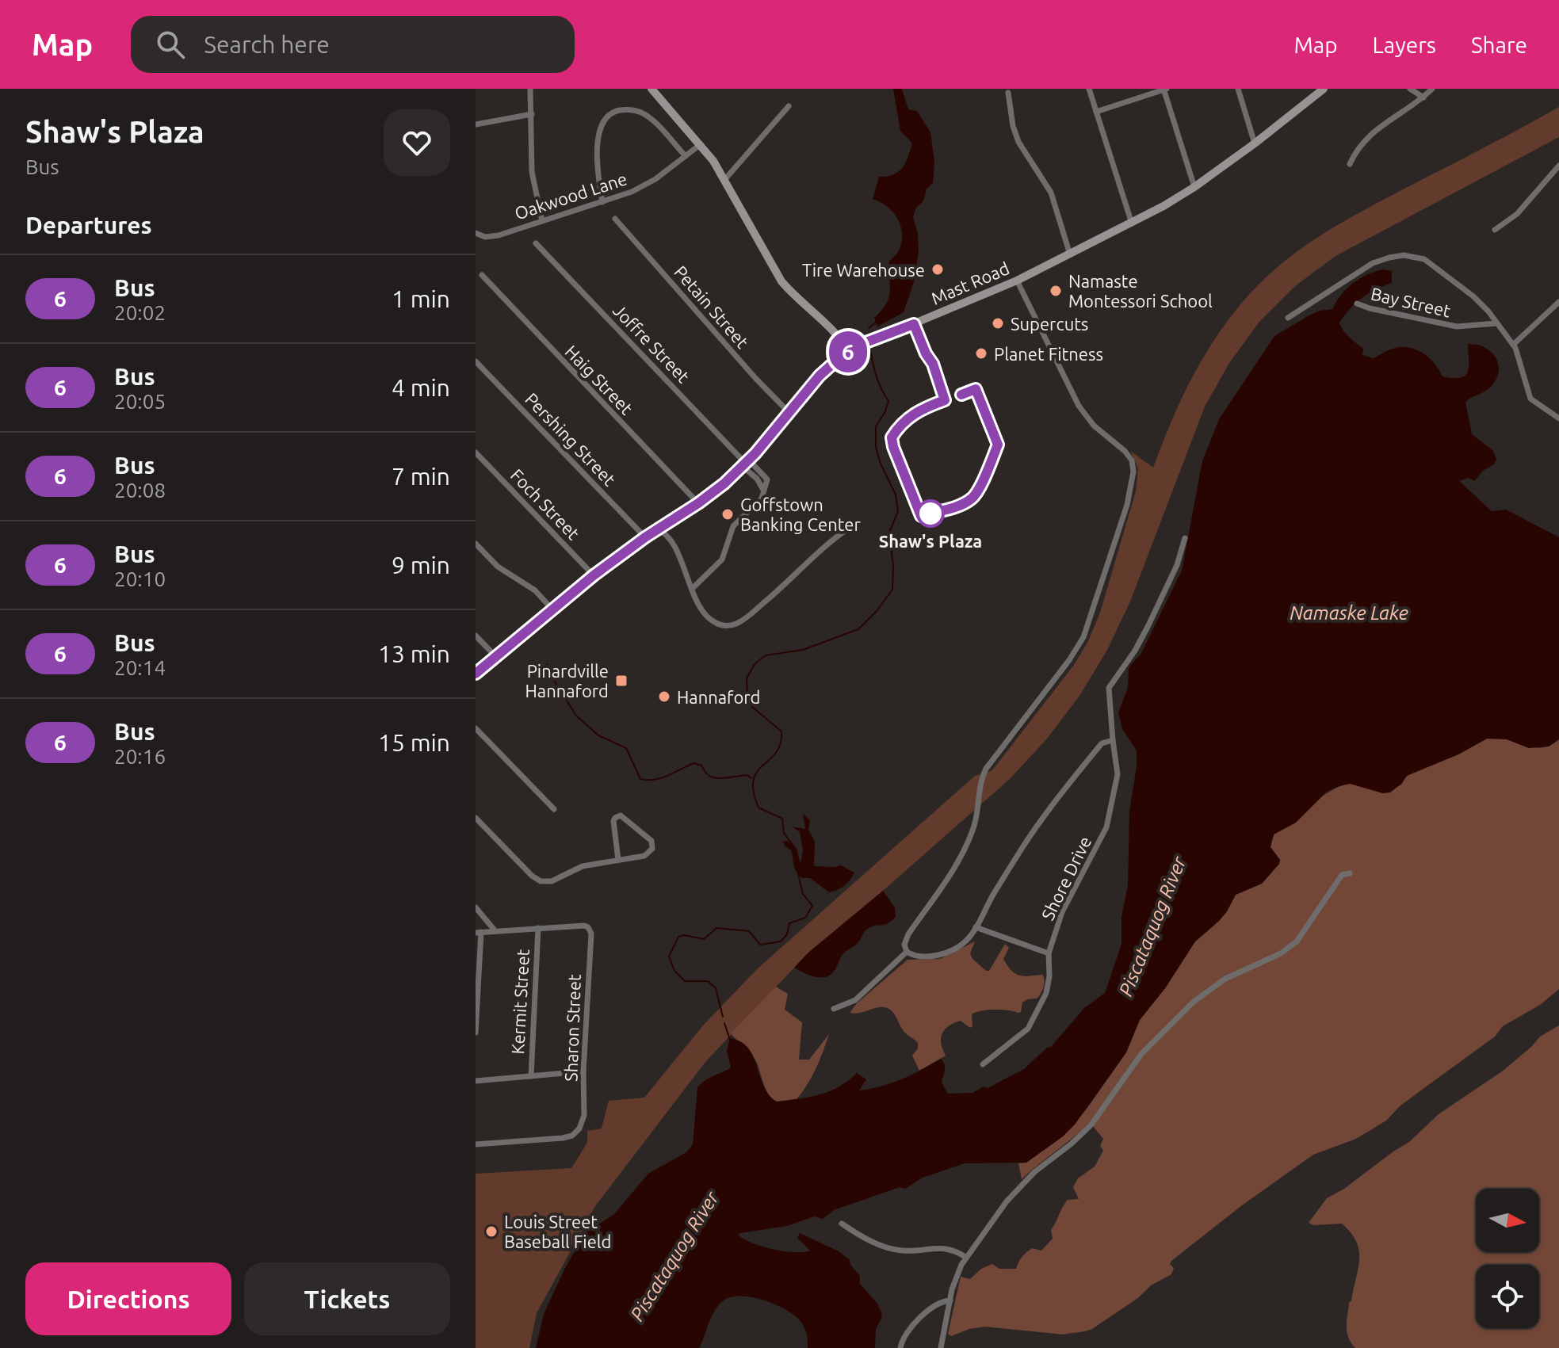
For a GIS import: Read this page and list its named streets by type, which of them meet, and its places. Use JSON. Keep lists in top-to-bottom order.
{
  "streets": {
    "main road": ["Mast Road"],
    "street": [
      "Oakwood Lane",
      "Bay Street",
      "Petain Street",
      "Joffre Street",
      "Haig Street",
      "Pershing Street",
      "Foch Street",
      "Shore Drive",
      "Kermit Street",
      "Sharon Street"
    ]
  },
  "crossings": [
    ["Mast Road", "Petain Street"],
    ["Mast Road", "Joffre Street"],
    ["Mast Road", "Haig Street"],
    ["Mast Road", "Pershing Street"],
    ["Mast Road", "Foch Street"],
    ["Kermit Street", "Sharon Street"]
  ],
  "water": ["Namaske Lake", "Piscataquog River"],
  "places": {
    "other": [
      "Tire Warehouse",
      "Namaste Montessori School",
      "Supercuts",
      "Planet Fitness",
      "Shaw's Plaza",
      "Goffstown Banking Center",
      "Hannaford",
      "Louis Street Baseball Field"
    ],
    "transit": ["Pinardville Hannaford"]
  },
  "lines": ["bus line 6"],
  "north": "right",
  "page": {
    "header": "Map",
    "search": "Search here",
    "nav": ["Map", "Layers", "Share"],
    "heading": [
      ["Shaw's Plaza", "Bus"],
      "Departures"
    ],
    "on_map": "6",
    "list": [
      {
        "mark": "6",
        "name": "Bus",
        "note": "20:02",
        "value": "1 min"
      },
      {
        "mark": "6",
        "name": "Bus",
        "note": "20:05",
        "value": "4 min"
      },
      {
        "mark": "6",
        "name": "Bus",
        "note": "20:08",
        "value": "7 min"
      },
      {
        "mark": "6",
        "name": "Bus",
        "note": "20:10",
        "value": "9 min"
      },
      {
        "mark": "6",
        "name": "Bus",
        "note": "20:14",
        "value": "13 min"
      },
      {
        "mark": "6",
        "name": "Bus",
        "note": "20:16",
        "value": "15 min"
      }
    ],
    "buttons": ["Directions", "Tickets"]
  }
}
